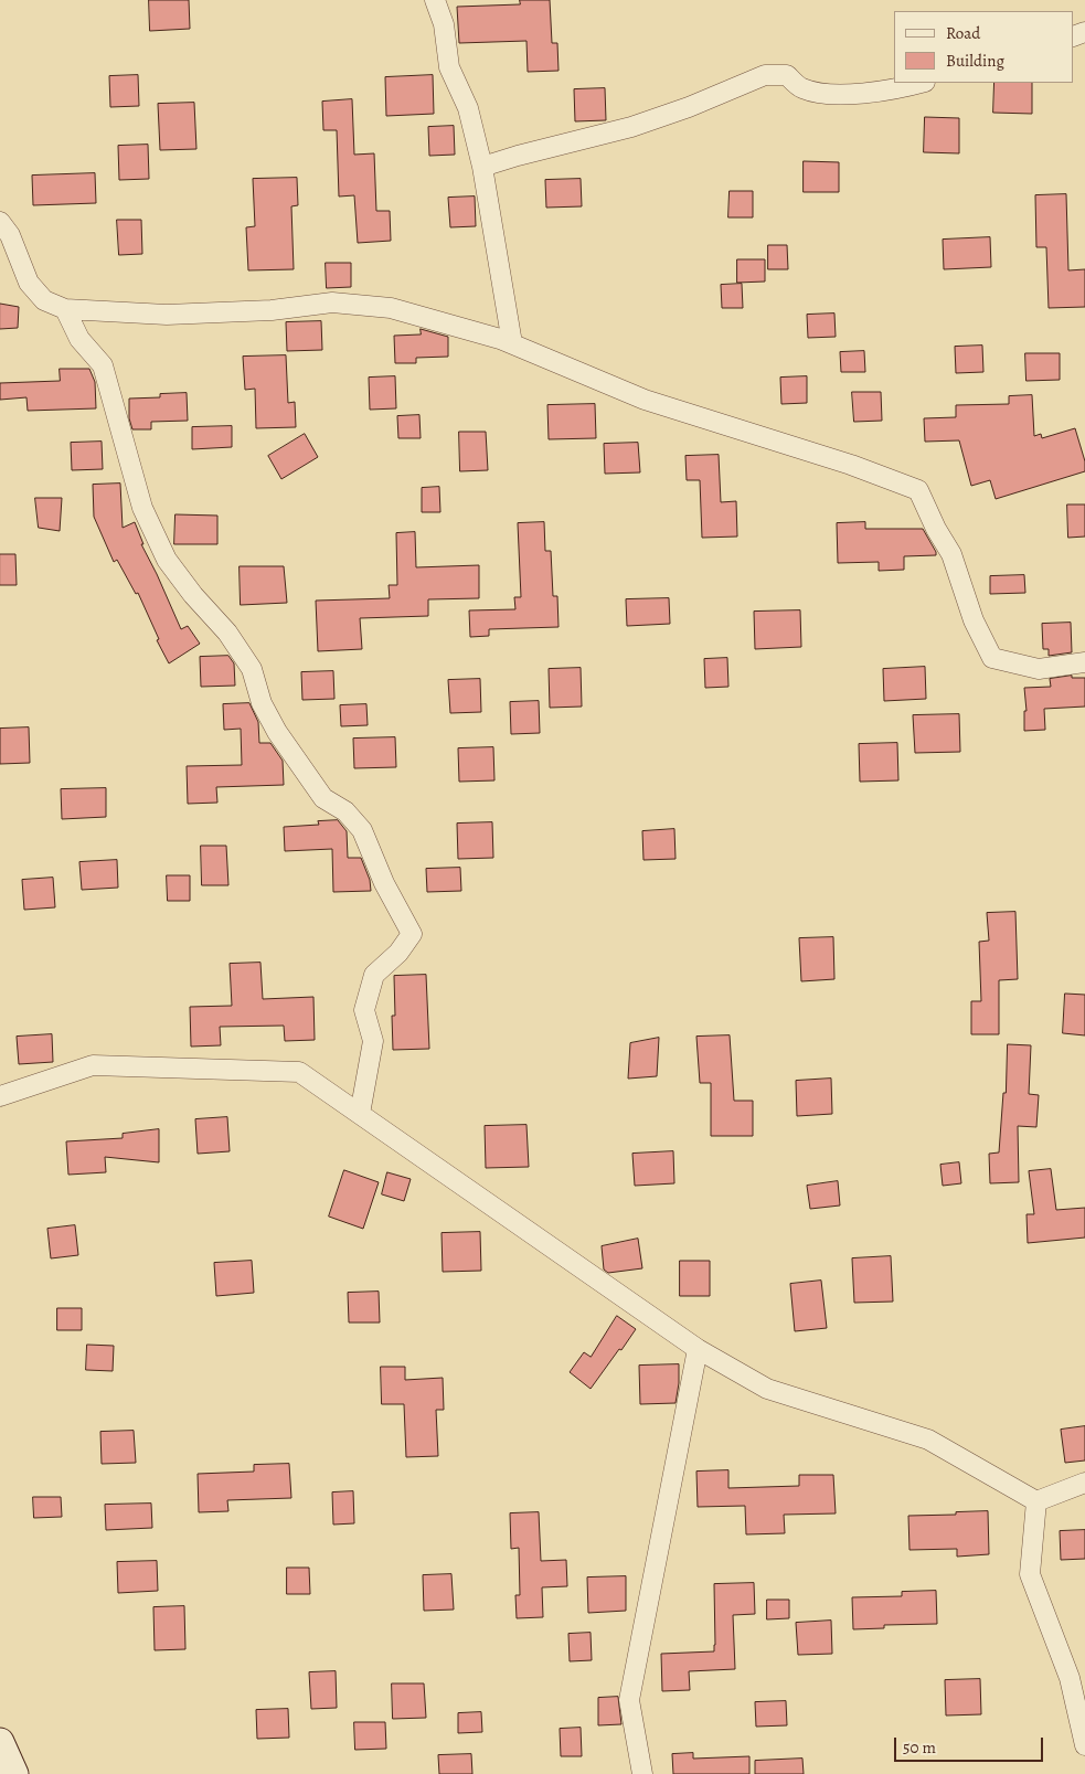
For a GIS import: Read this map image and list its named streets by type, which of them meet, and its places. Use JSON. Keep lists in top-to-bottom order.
{
  "legend": ["Road", "Building"],
  "scale_bar": "50 m"
}
